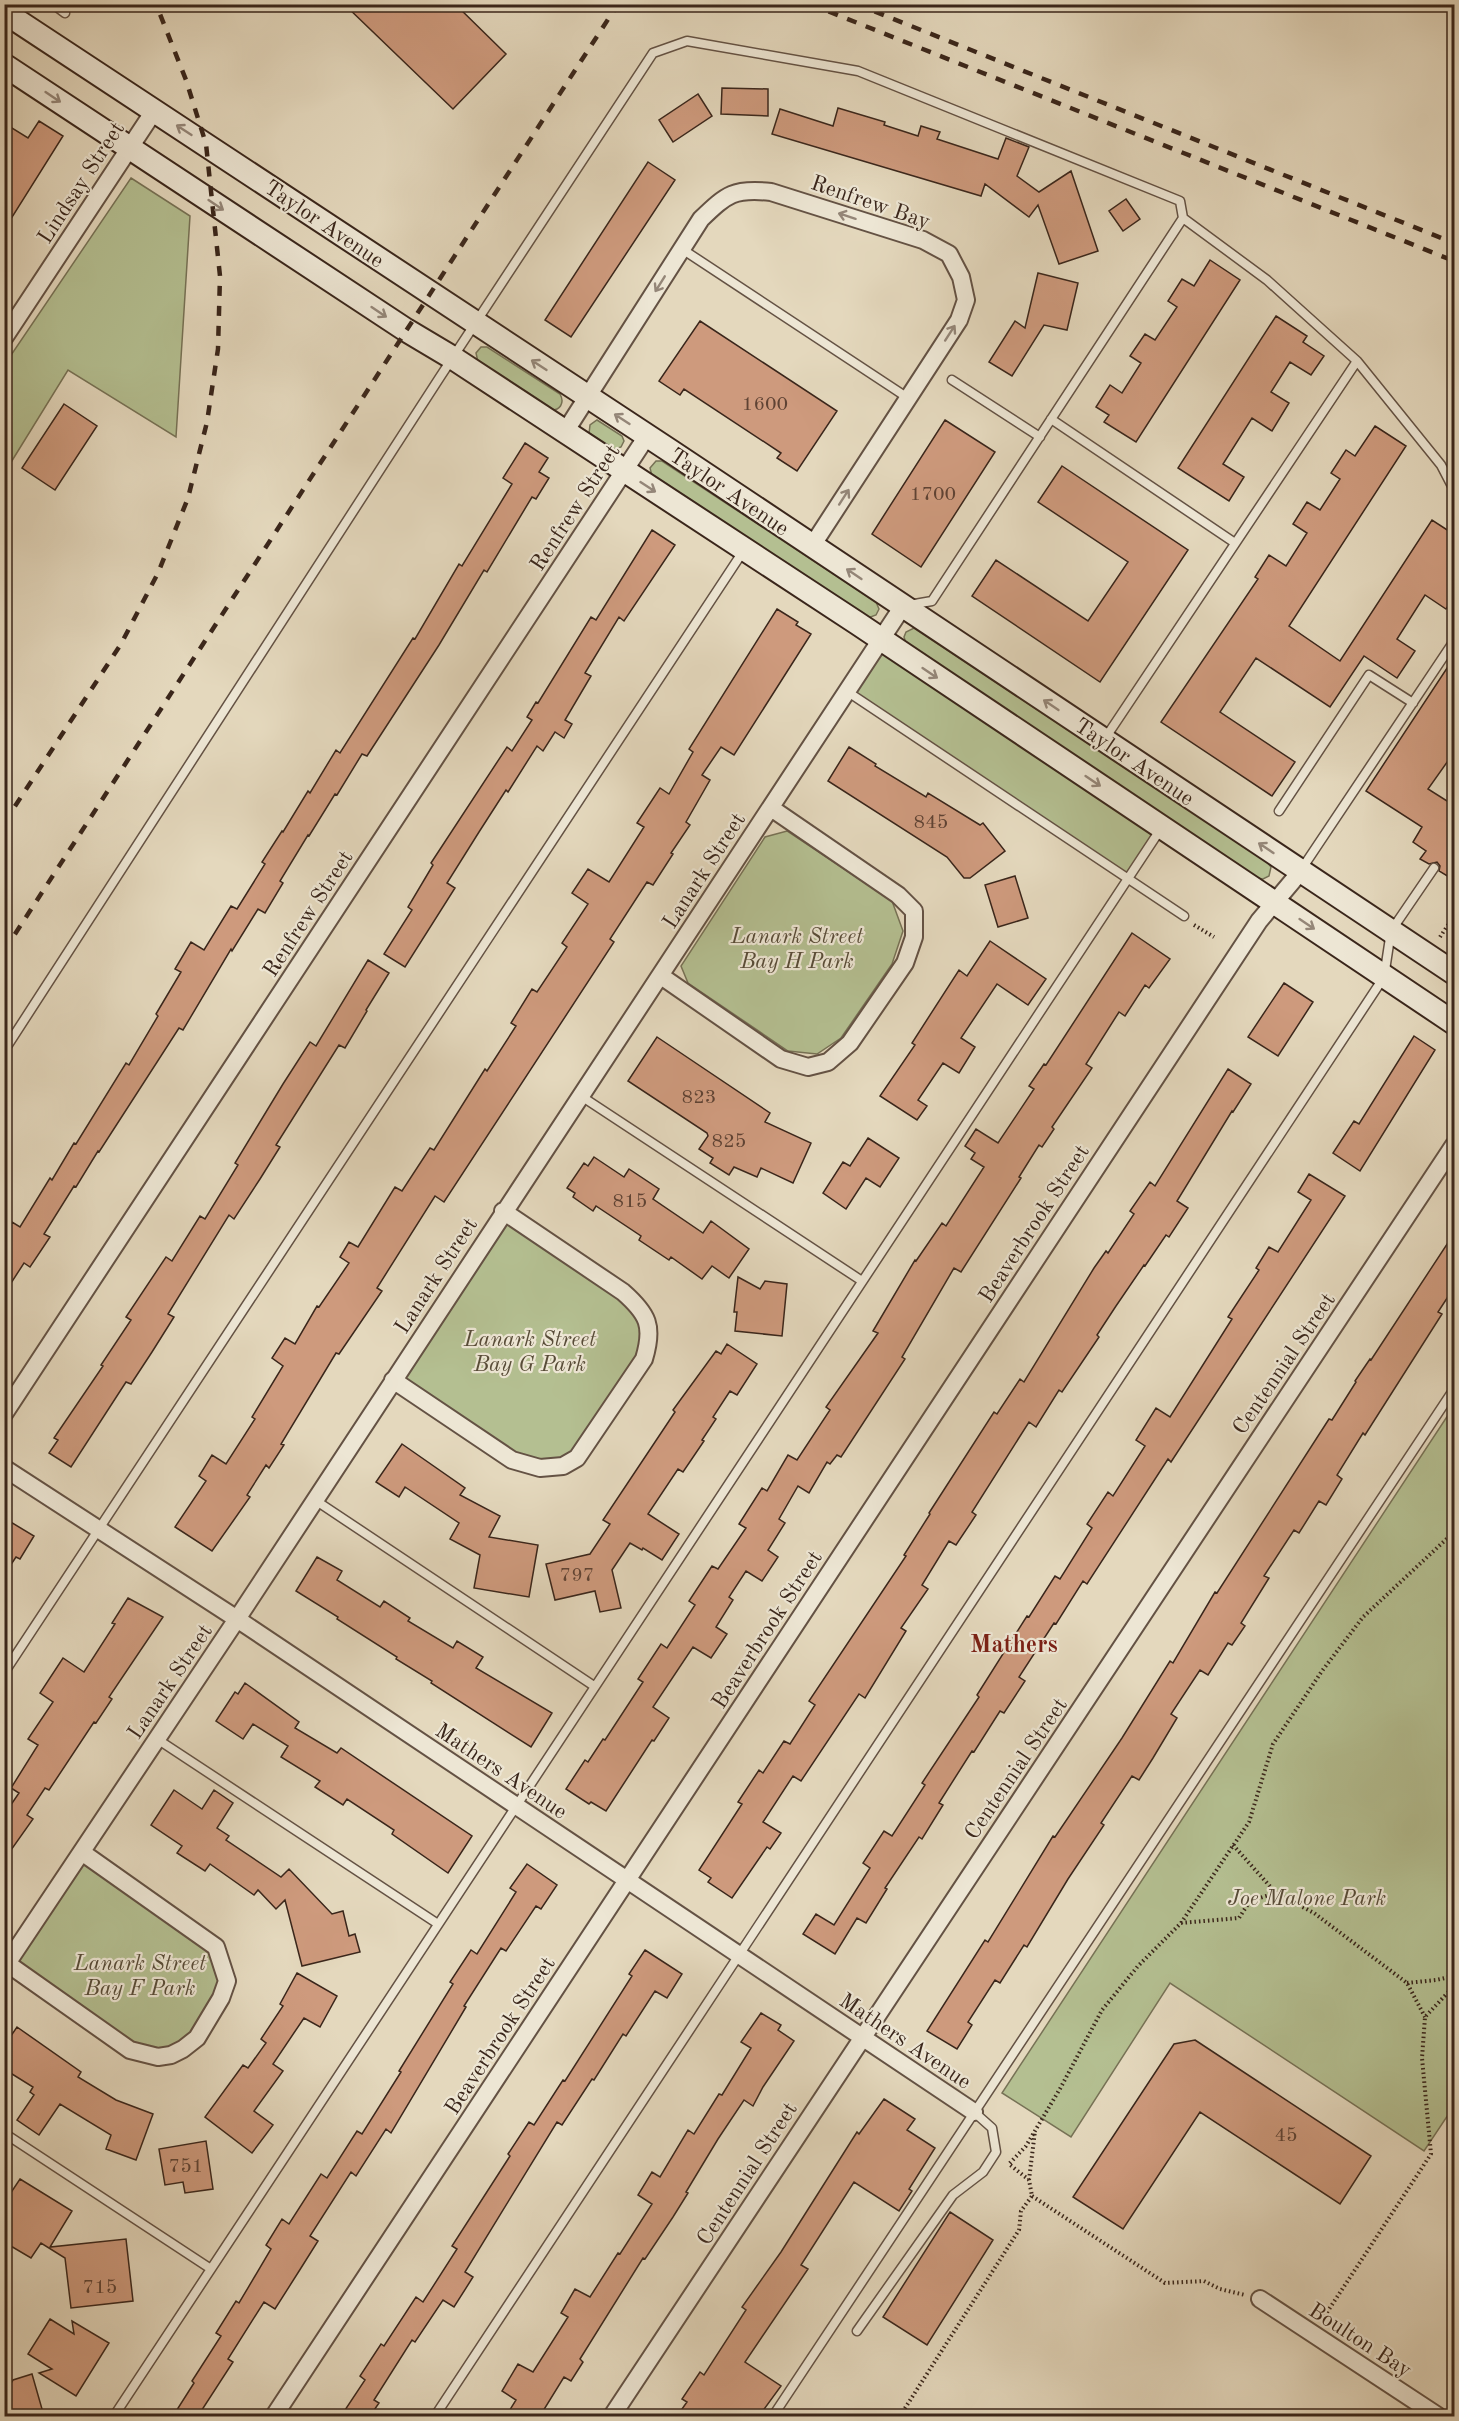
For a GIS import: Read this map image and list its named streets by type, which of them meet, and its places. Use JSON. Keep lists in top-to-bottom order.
{
  "streets": {
    "main road": ["Taylor Avenue"],
    "street": [
      "Lindsay Street",
      "Renfrew Bay",
      "Renfrew Street",
      "Lanark Street",
      "Beaverbrook Street",
      "Centennial Street",
      "Mathers Avenue",
      "Boulton Bay"
    ]
  },
  "crossings": [
    ["Lindsay Street", "Taylor Avenue"],
    ["Renfrew Bay", "Taylor Avenue"],
    ["Taylor Avenue", "Renfrew Street"],
    ["Taylor Avenue", "Lanark Street"],
    ["Taylor Avenue", "Beaverbrook Street"],
    ["Lanark Street", "Mathers Avenue"],
    ["Beaverbrook Street", "Mathers Avenue"],
    ["Centennial Street", "Mathers Avenue"]
  ],
  "districts": ["Mathers"],
  "parks": [
    "Lanark Street Bay H Park",
    "Lanark Street Bay G Park",
    "Joe Malone Park",
    "Lanark Street Bay F Park"
  ],
  "house_numbers": [
    "1600",
    "1700",
    "845",
    "823",
    "825",
    "815",
    "797",
    "45",
    "751",
    "715"
  ]
}
